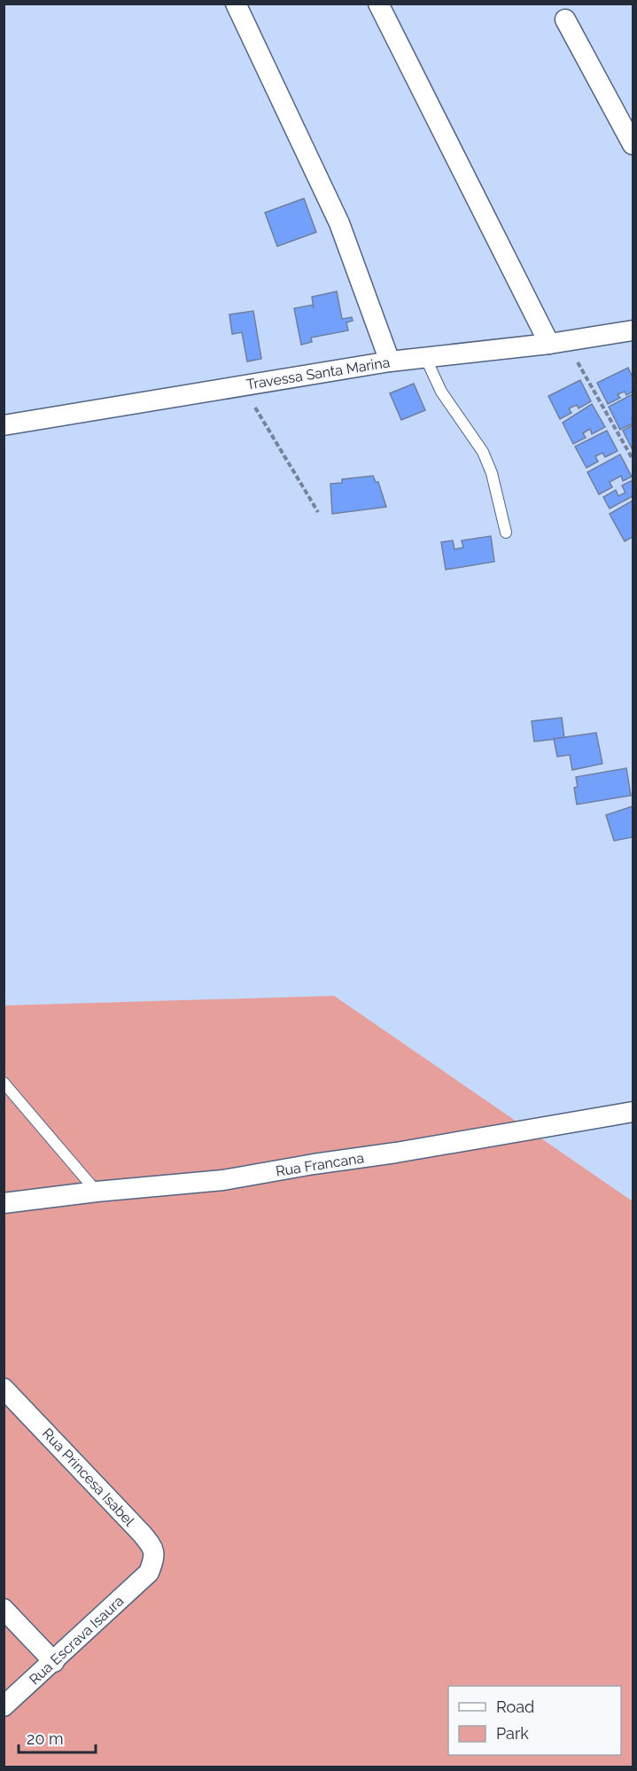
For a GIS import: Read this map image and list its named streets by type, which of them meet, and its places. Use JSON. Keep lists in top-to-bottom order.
{
  "streets": {
    "street": [
      "Travessa Santa Marina",
      "Rua Francana",
      "Rua Princesa Isabel",
      "Rua Escrava Isaura"
    ]
  },
  "crossings": [
    ["Rua Princesa Isabel", "Rua Escrava Isaura"]
  ],
  "legend": ["Road", "Park"],
  "scale_bar": "20 m"
}
